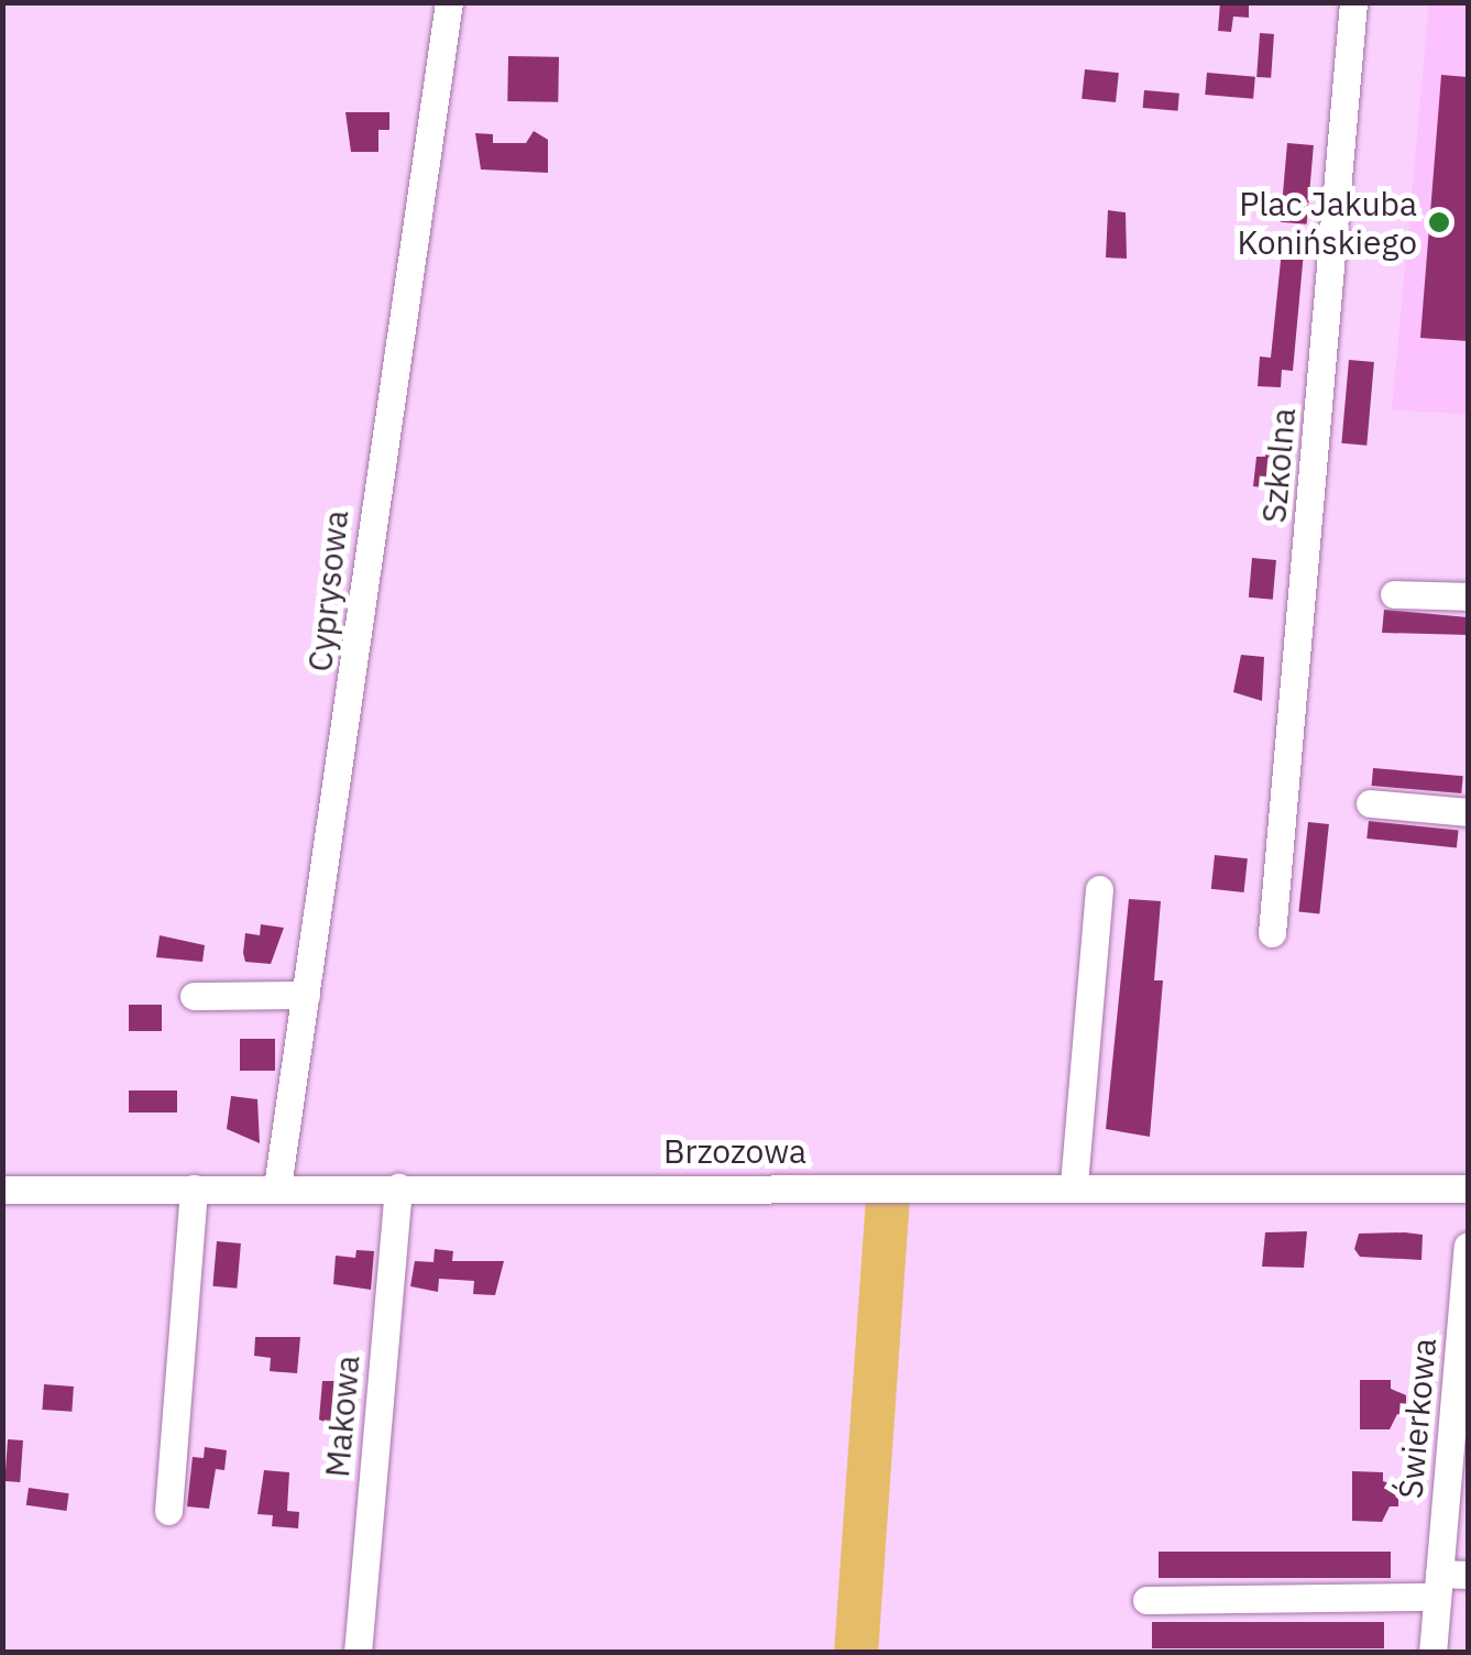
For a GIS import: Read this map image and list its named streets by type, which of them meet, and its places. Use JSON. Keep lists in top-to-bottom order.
{
  "streets": {
    "street": [
      "Szkolna",
      "Cyprysowa",
      "Brzozowa",
      "Makowa",
      "Świerkowa"
    ]
  },
  "crossings": [
    ["Cyprysowa", "Brzozowa"],
    ["Brzozowa", "Makowa"]
  ],
  "places": ["Plac Jakuba Konińskiego"]
}
